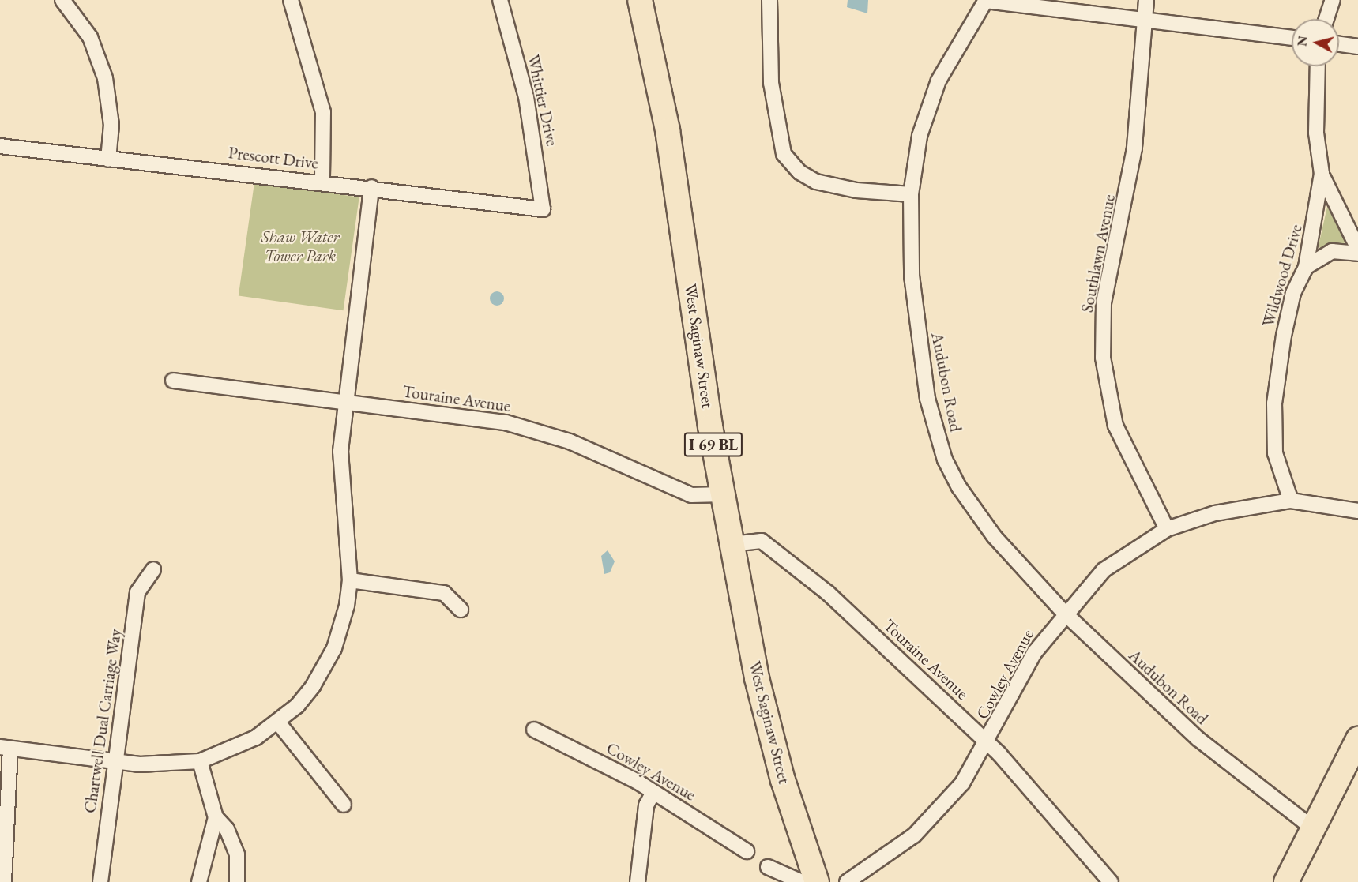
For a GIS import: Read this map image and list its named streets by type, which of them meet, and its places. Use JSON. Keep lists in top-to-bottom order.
{
  "streets": {
    "main road": ["West Saginaw Street", "I 69 BL"],
    "street": [
      "Whittier Drive",
      "Prescott Drive",
      "Southlawn Avenue",
      "Wildwood Drive",
      "Audubon Road",
      "Touraine Avenue",
      "Cowley Avenue",
      "Chartwell Dual Carriage Way"
    ]
  },
  "crossings": [
    ["Whittier Drive", "Prescott Drive"],
    ["Southlawn Avenue", "Cowley Avenue"],
    ["Wildwood Drive", "Cowley Avenue"],
    ["West Saginaw Street", "Touraine Avenue"],
    ["Audubon Road", "Cowley Avenue"],
    ["Touraine Avenue", "Cowley Avenue"]
  ],
  "parks": ["Shaw Water Tower Park"],
  "north": "left"
}
